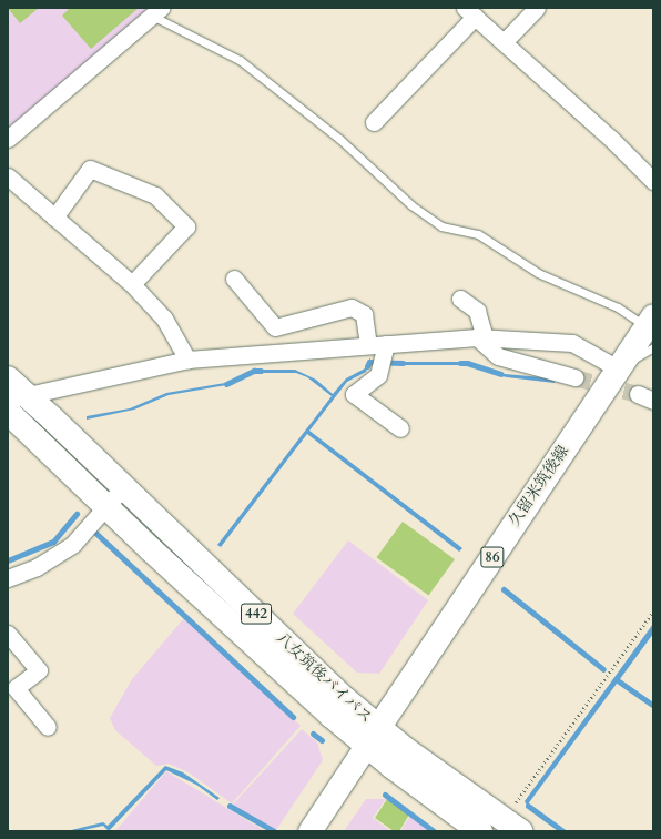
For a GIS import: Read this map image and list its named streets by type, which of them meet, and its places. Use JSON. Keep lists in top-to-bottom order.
{
  "streets": {
    "main road": [
      "久留米筑後線",
      "86",
      "442",
      "八女筑後バイパス"
    ]
  },
  "crossings": [
    ["久留米筑後線", "八女筑後バイパス"]
  ]
}
